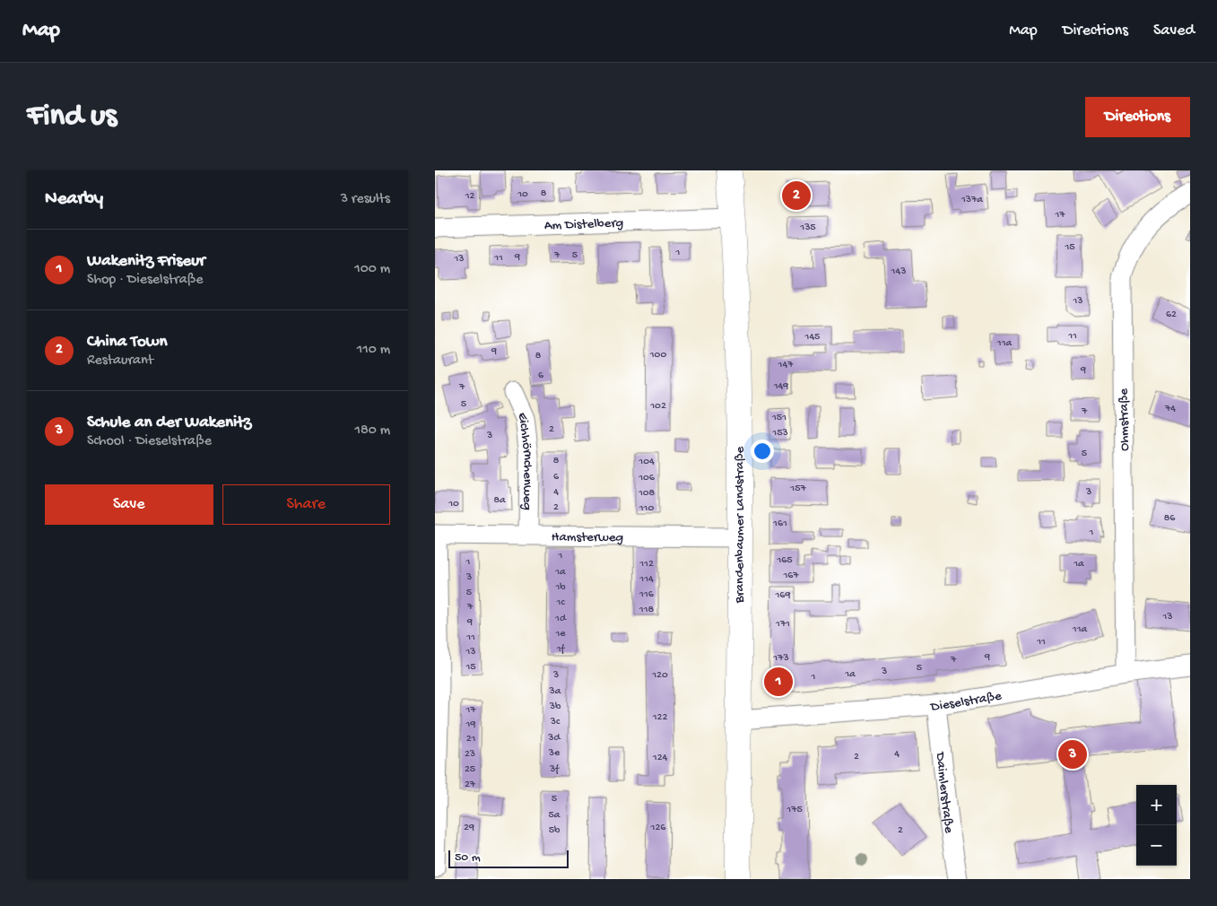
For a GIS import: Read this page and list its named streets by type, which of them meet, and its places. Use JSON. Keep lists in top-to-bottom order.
{
  "streets": {
    "main road": ["Brandenbaumer Landstraße"],
    "street": [
      "Am Distelberg",
      "Ohmstraße",
      "Eichhörnchenweg",
      "Hamsterweg",
      "Dieselstraße",
      "Daimlerstraße"
    ]
  },
  "crossings": [
    ["Am Distelberg", "Brandenbaumer Landstraße"],
    ["Ohmstraße", "Dieselstraße"],
    ["Eichhörnchenweg", "Hamsterweg"],
    ["Brandenbaumer Landstraße", "Hamsterweg"],
    ["Brandenbaumer Landstraße", "Dieselstraße"],
    ["Dieselstraße", "Daimlerstraße"]
  ],
  "house_numbers": [
    "8",
    "10",
    "12",
    "137a",
    "17",
    "135",
    "15",
    "1",
    "7",
    "5",
    "9",
    "11",
    "13",
    "143",
    "13",
    "62",
    "11",
    "145",
    "11a",
    "9",
    "100",
    "8",
    "147",
    "9",
    "6",
    "149",
    "7",
    "5",
    "102",
    "74",
    "7",
    "151",
    "2",
    "153",
    "3",
    "5",
    "8",
    "104",
    "6",
    "106",
    "157",
    "4",
    "3",
    "108",
    "8a",
    "10",
    "2",
    "110",
    "86",
    "161",
    "1",
    "1",
    "165",
    "1",
    "112",
    "1a",
    "1a",
    "167",
    "3",
    "114",
    "1b",
    "5",
    "116",
    "169",
    "1c",
    "7",
    "118",
    "13",
    "1d",
    "9",
    "171",
    "11a",
    "1e",
    "11",
    "11",
    "1f",
    "13",
    "9",
    "173",
    "7",
    "15",
    "5",
    "3",
    "1a",
    "3",
    "120",
    "1",
    "3a",
    "3b",
    "17",
    "122",
    "3c",
    "19",
    "3d",
    "21",
    "3e",
    "23",
    "4",
    "2",
    "124",
    "25",
    "3f",
    "27",
    "5",
    "175",
    "5a",
    "29",
    "126",
    "5b",
    "2"
  ],
  "scale_bar": "50 m",
  "page": {
    "header": "Map",
    "nav": ["Map", "Directions", "Saved"],
    "buttons": [
      "Directions",
      ["Save", "Share"]
    ],
    "title": "Find us",
    "heading": ["Nearby", "3 results"],
    "pins": ["2", "1", "3"],
    "list": [
      {
        "mark": "1",
        "name": "Wakenitz Friseur",
        "note": "Shop · Dieselstraße",
        "value": "100 m"
      },
      {
        "mark": "2",
        "name": "China Town",
        "note": "Restaurant",
        "value": "110 m"
      },
      {
        "mark": "3",
        "name": "Schule an der Wakenitz",
        "note": "School · Dieselstraße",
        "value": "180 m"
      }
    ],
    "map_buttons": ["+", "−"],
    "scale": "50 m"
  }
}
